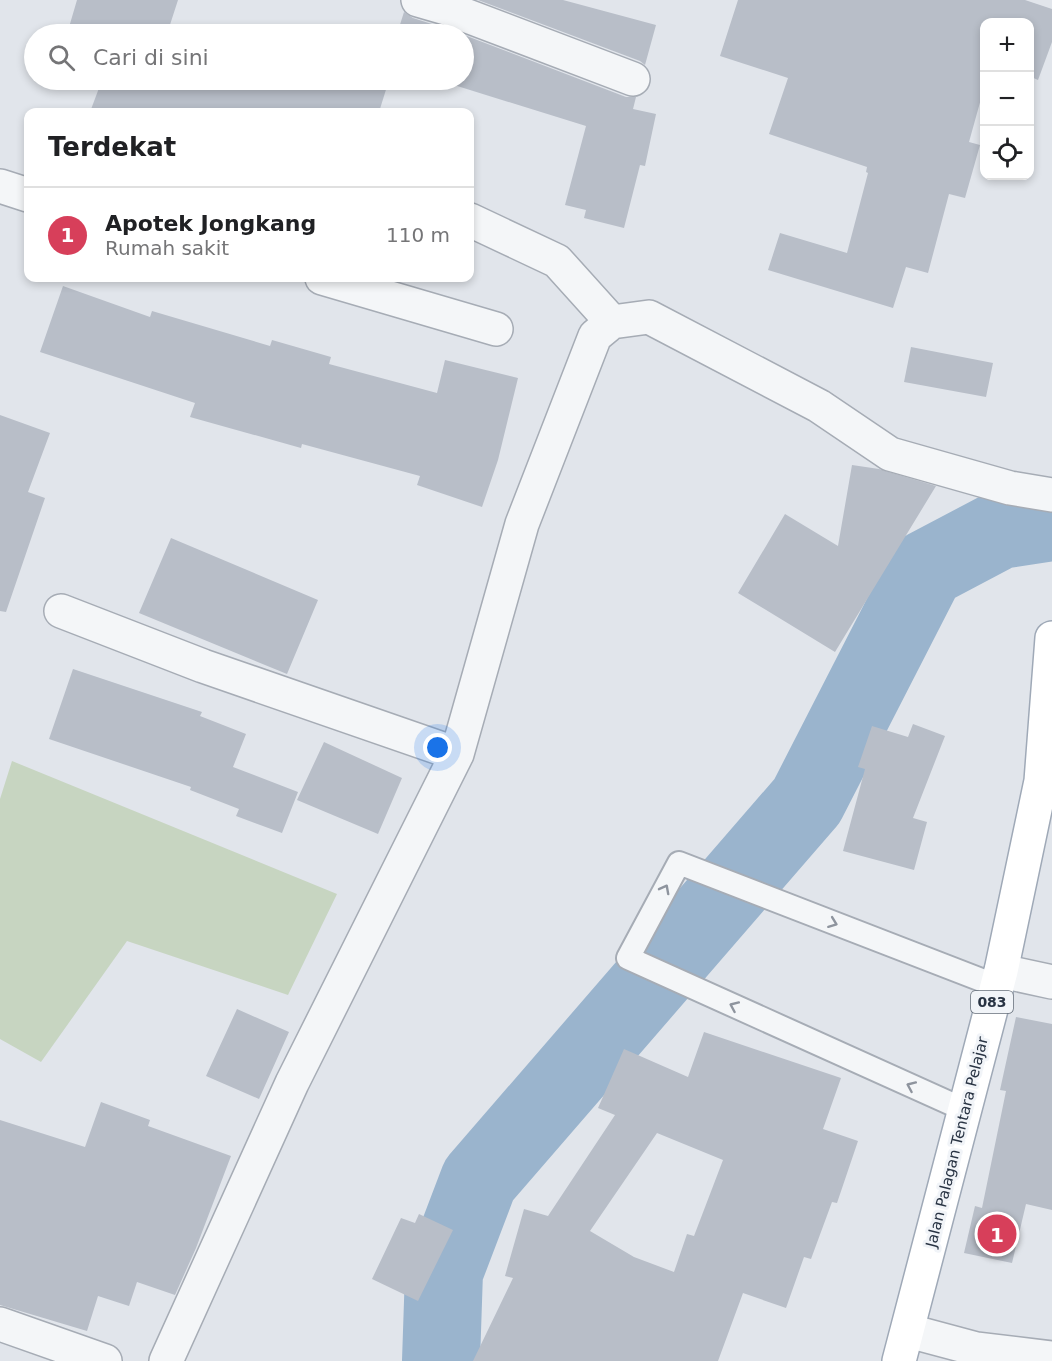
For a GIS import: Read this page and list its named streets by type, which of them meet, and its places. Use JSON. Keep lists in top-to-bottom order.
{
  "streets": {
    "main road": ["083", "Jalan Palagan Tentara Pelajar"]
  },
  "page": {
    "map_buttons": ["+", "−"],
    "search": "Cari di sini",
    "heading": "Terdekat",
    "list": [
      {
        "mark": "1",
        "name": "Apotek Jongkang",
        "note": "Rumah sakit",
        "value": "110 m"
      }
    ],
    "pins": "1"
  }
}
